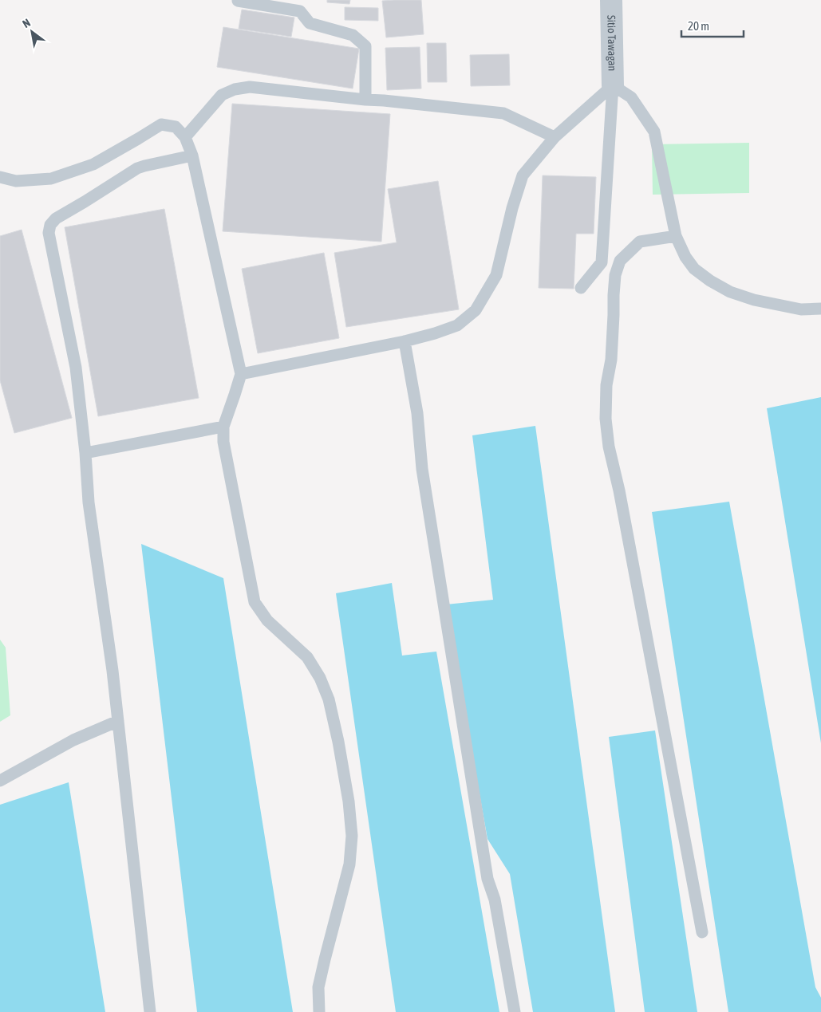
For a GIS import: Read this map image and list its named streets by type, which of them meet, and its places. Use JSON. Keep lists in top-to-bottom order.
{
  "streets": {
    "street": ["Sitio Tawagan"]
  },
  "scale_bar": "20 m",
  "north": "top left"
}
